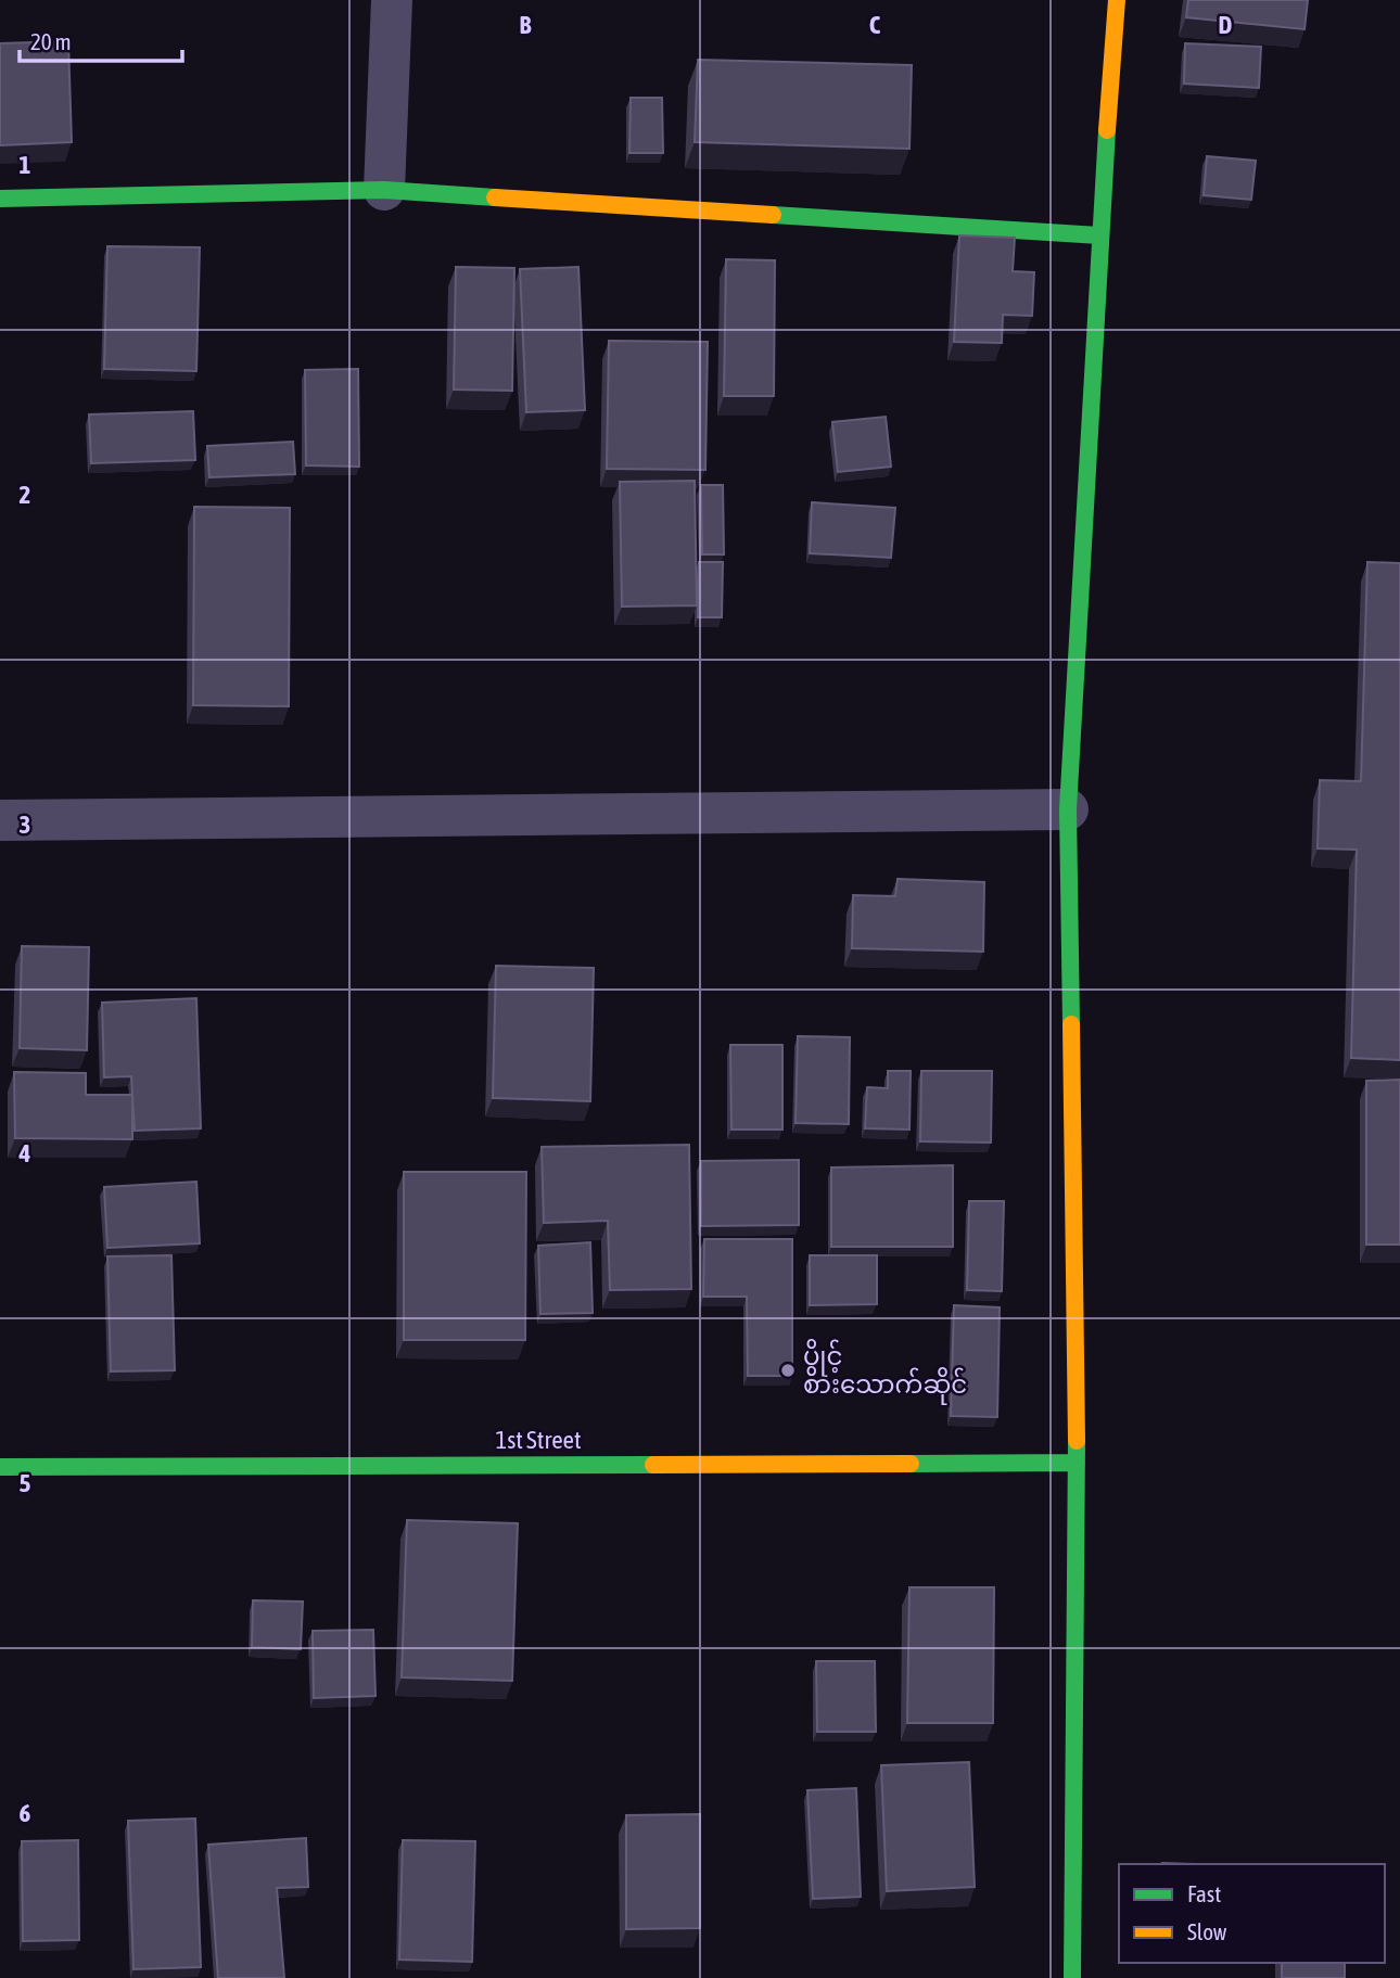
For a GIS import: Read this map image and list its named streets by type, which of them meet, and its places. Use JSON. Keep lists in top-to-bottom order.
{
  "streets": {
    "street": ["1st Street"]
  },
  "places": ["ပွိုင့် စားသောက်ဆိုင်"],
  "legend": ["Fast", "Slow"],
  "scale_bar": "20 m",
  "grid": {
    "columns": ["B", "C", "D"],
    "rows": [
      "1",
      "2",
      "3",
      "4",
      "5",
      "6"
    ]
  }
}
